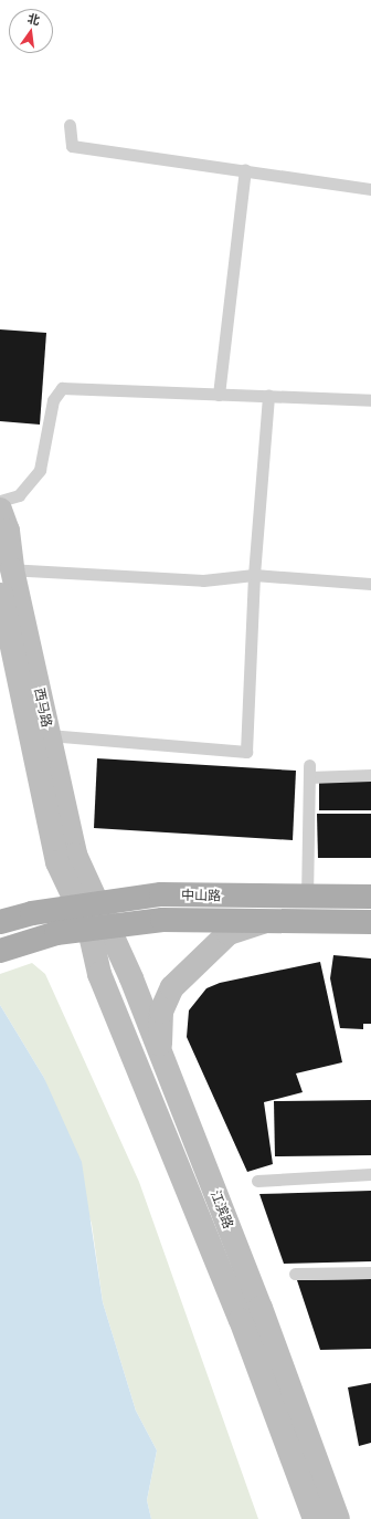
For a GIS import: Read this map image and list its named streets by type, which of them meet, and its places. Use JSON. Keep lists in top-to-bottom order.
{
  "streets": {
    "main road": ["西马路", "中山路", "江滨路"]
  },
  "crossings": [
    ["西马路", "中山路"],
    ["中山路", "江滨路"]
  ],
  "north": "top"
}
